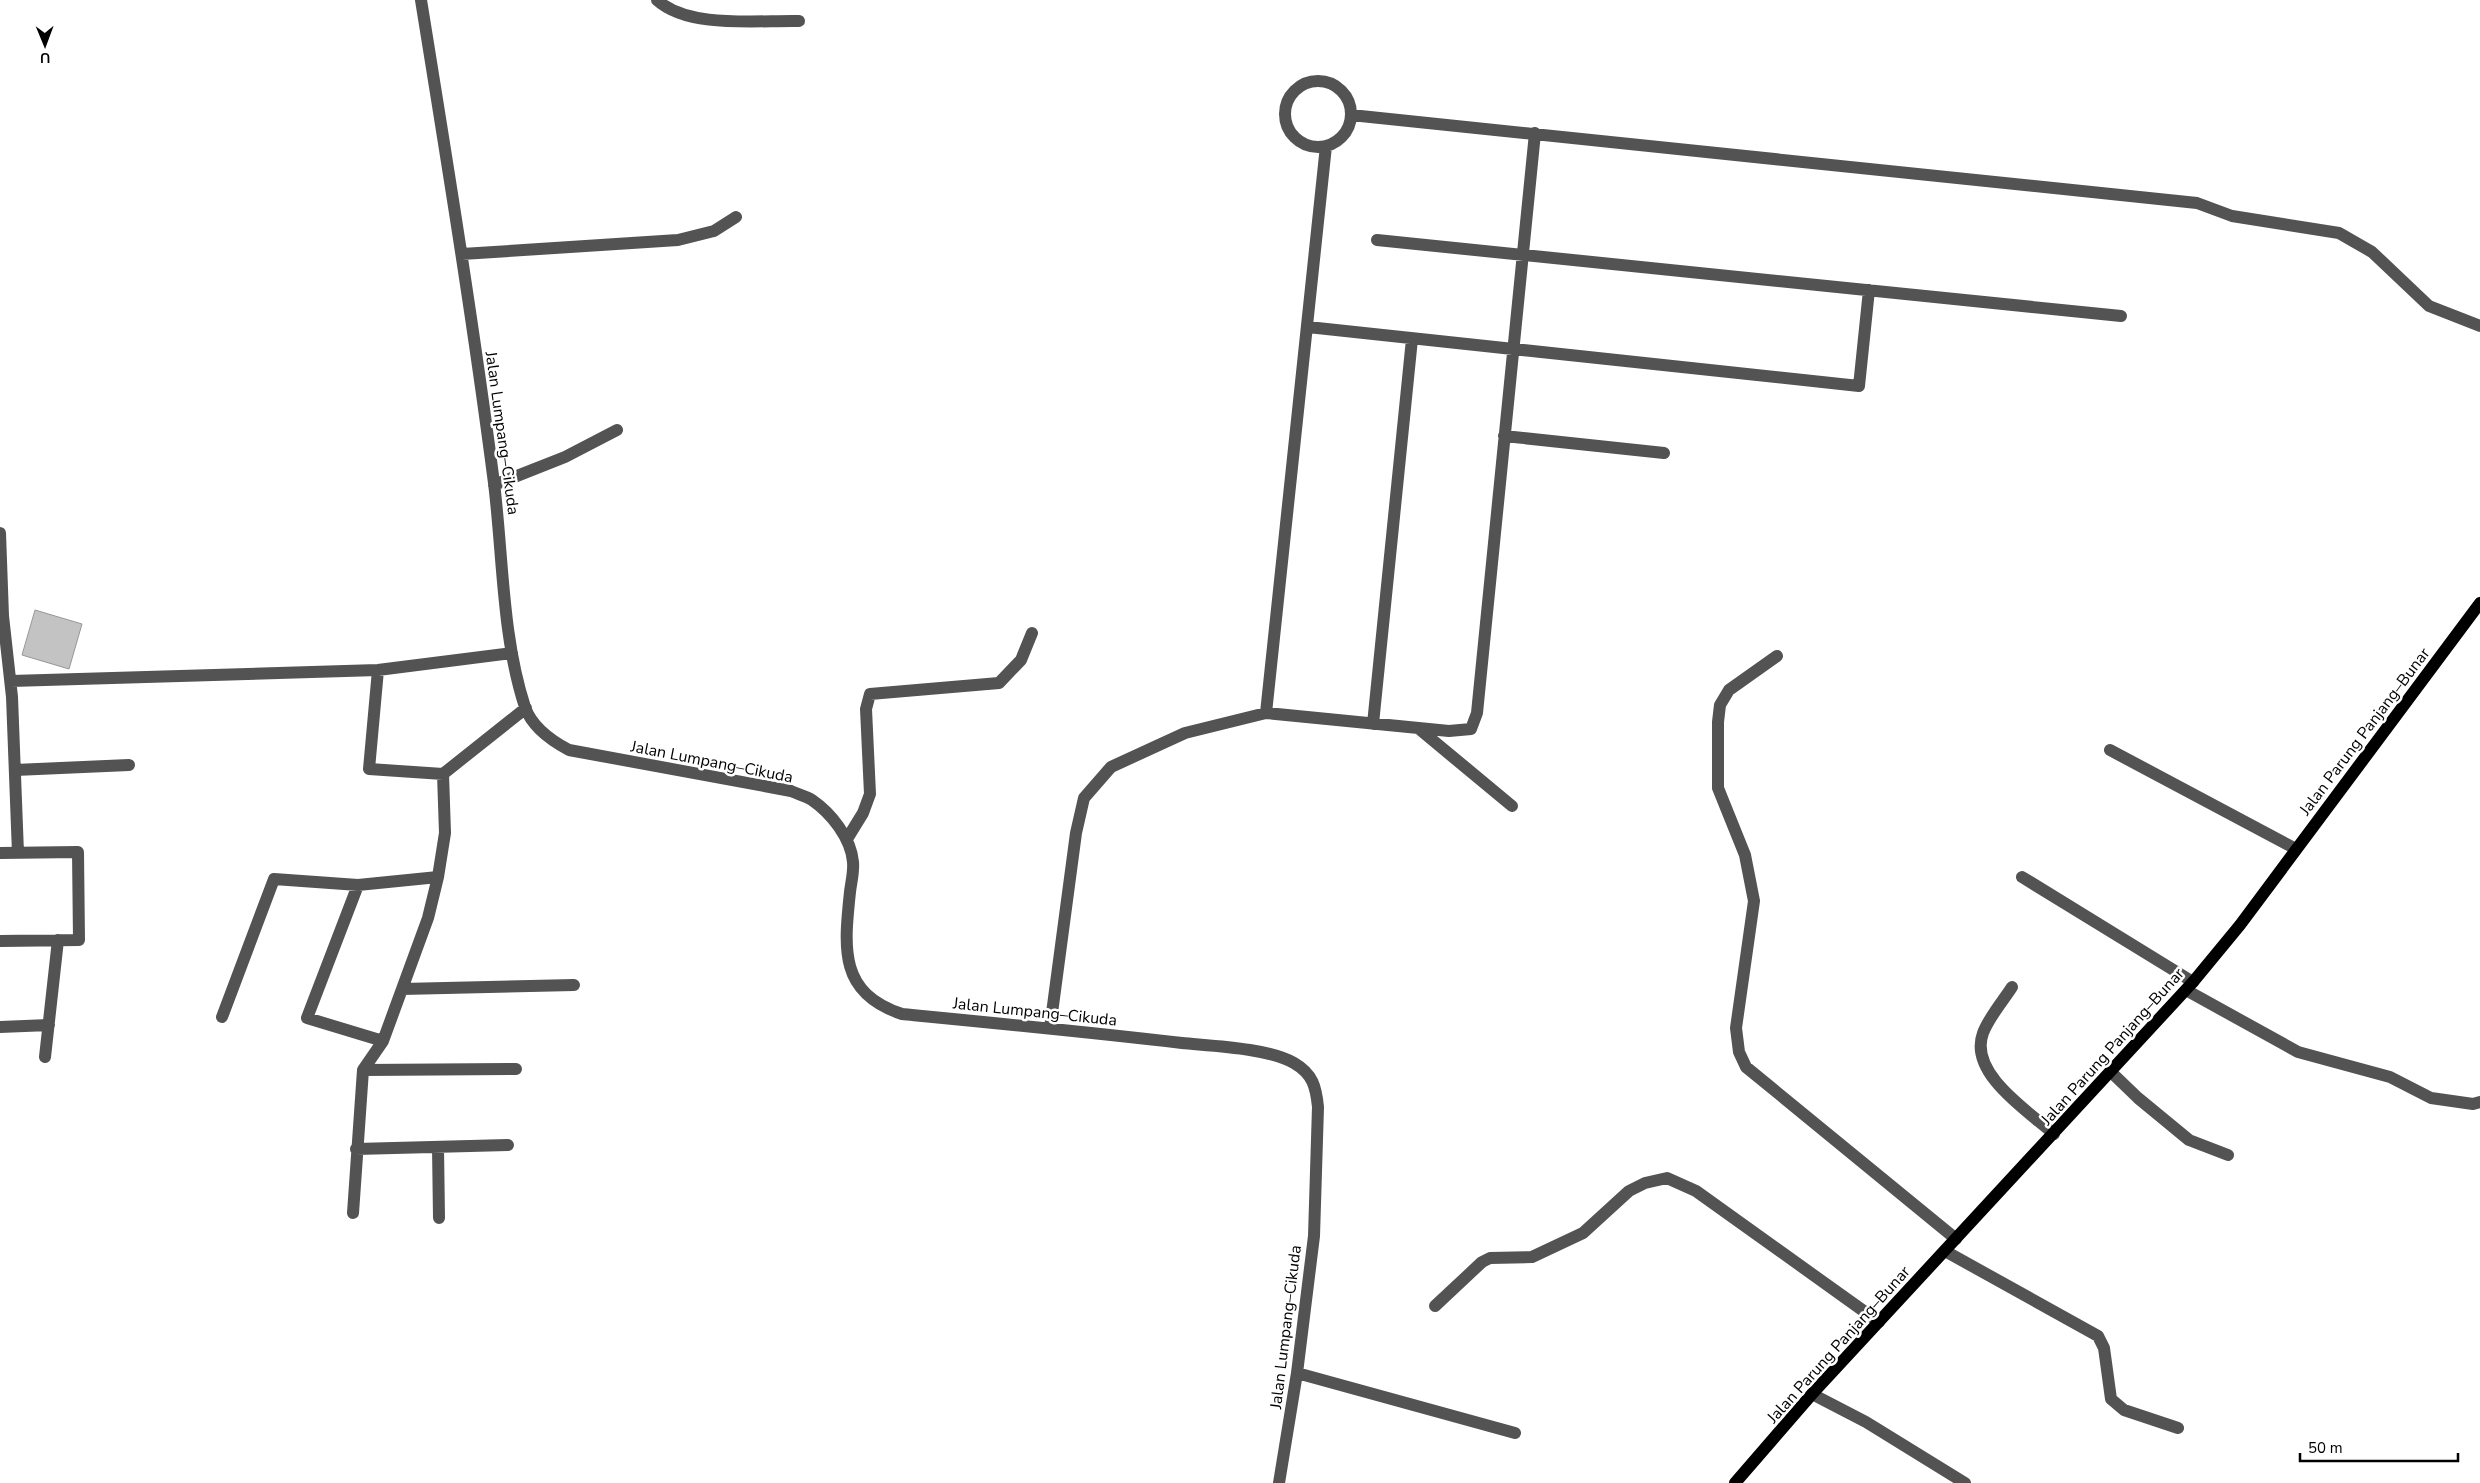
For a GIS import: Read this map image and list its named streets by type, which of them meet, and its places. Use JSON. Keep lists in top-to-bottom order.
{
  "streets": {
    "main road": ["Jalan Parung Panjang–Bunar"],
    "street": ["Jalan Lumpang–Cikuda"]
  },
  "scale_bar": "50 m",
  "north": "bottom"
}
